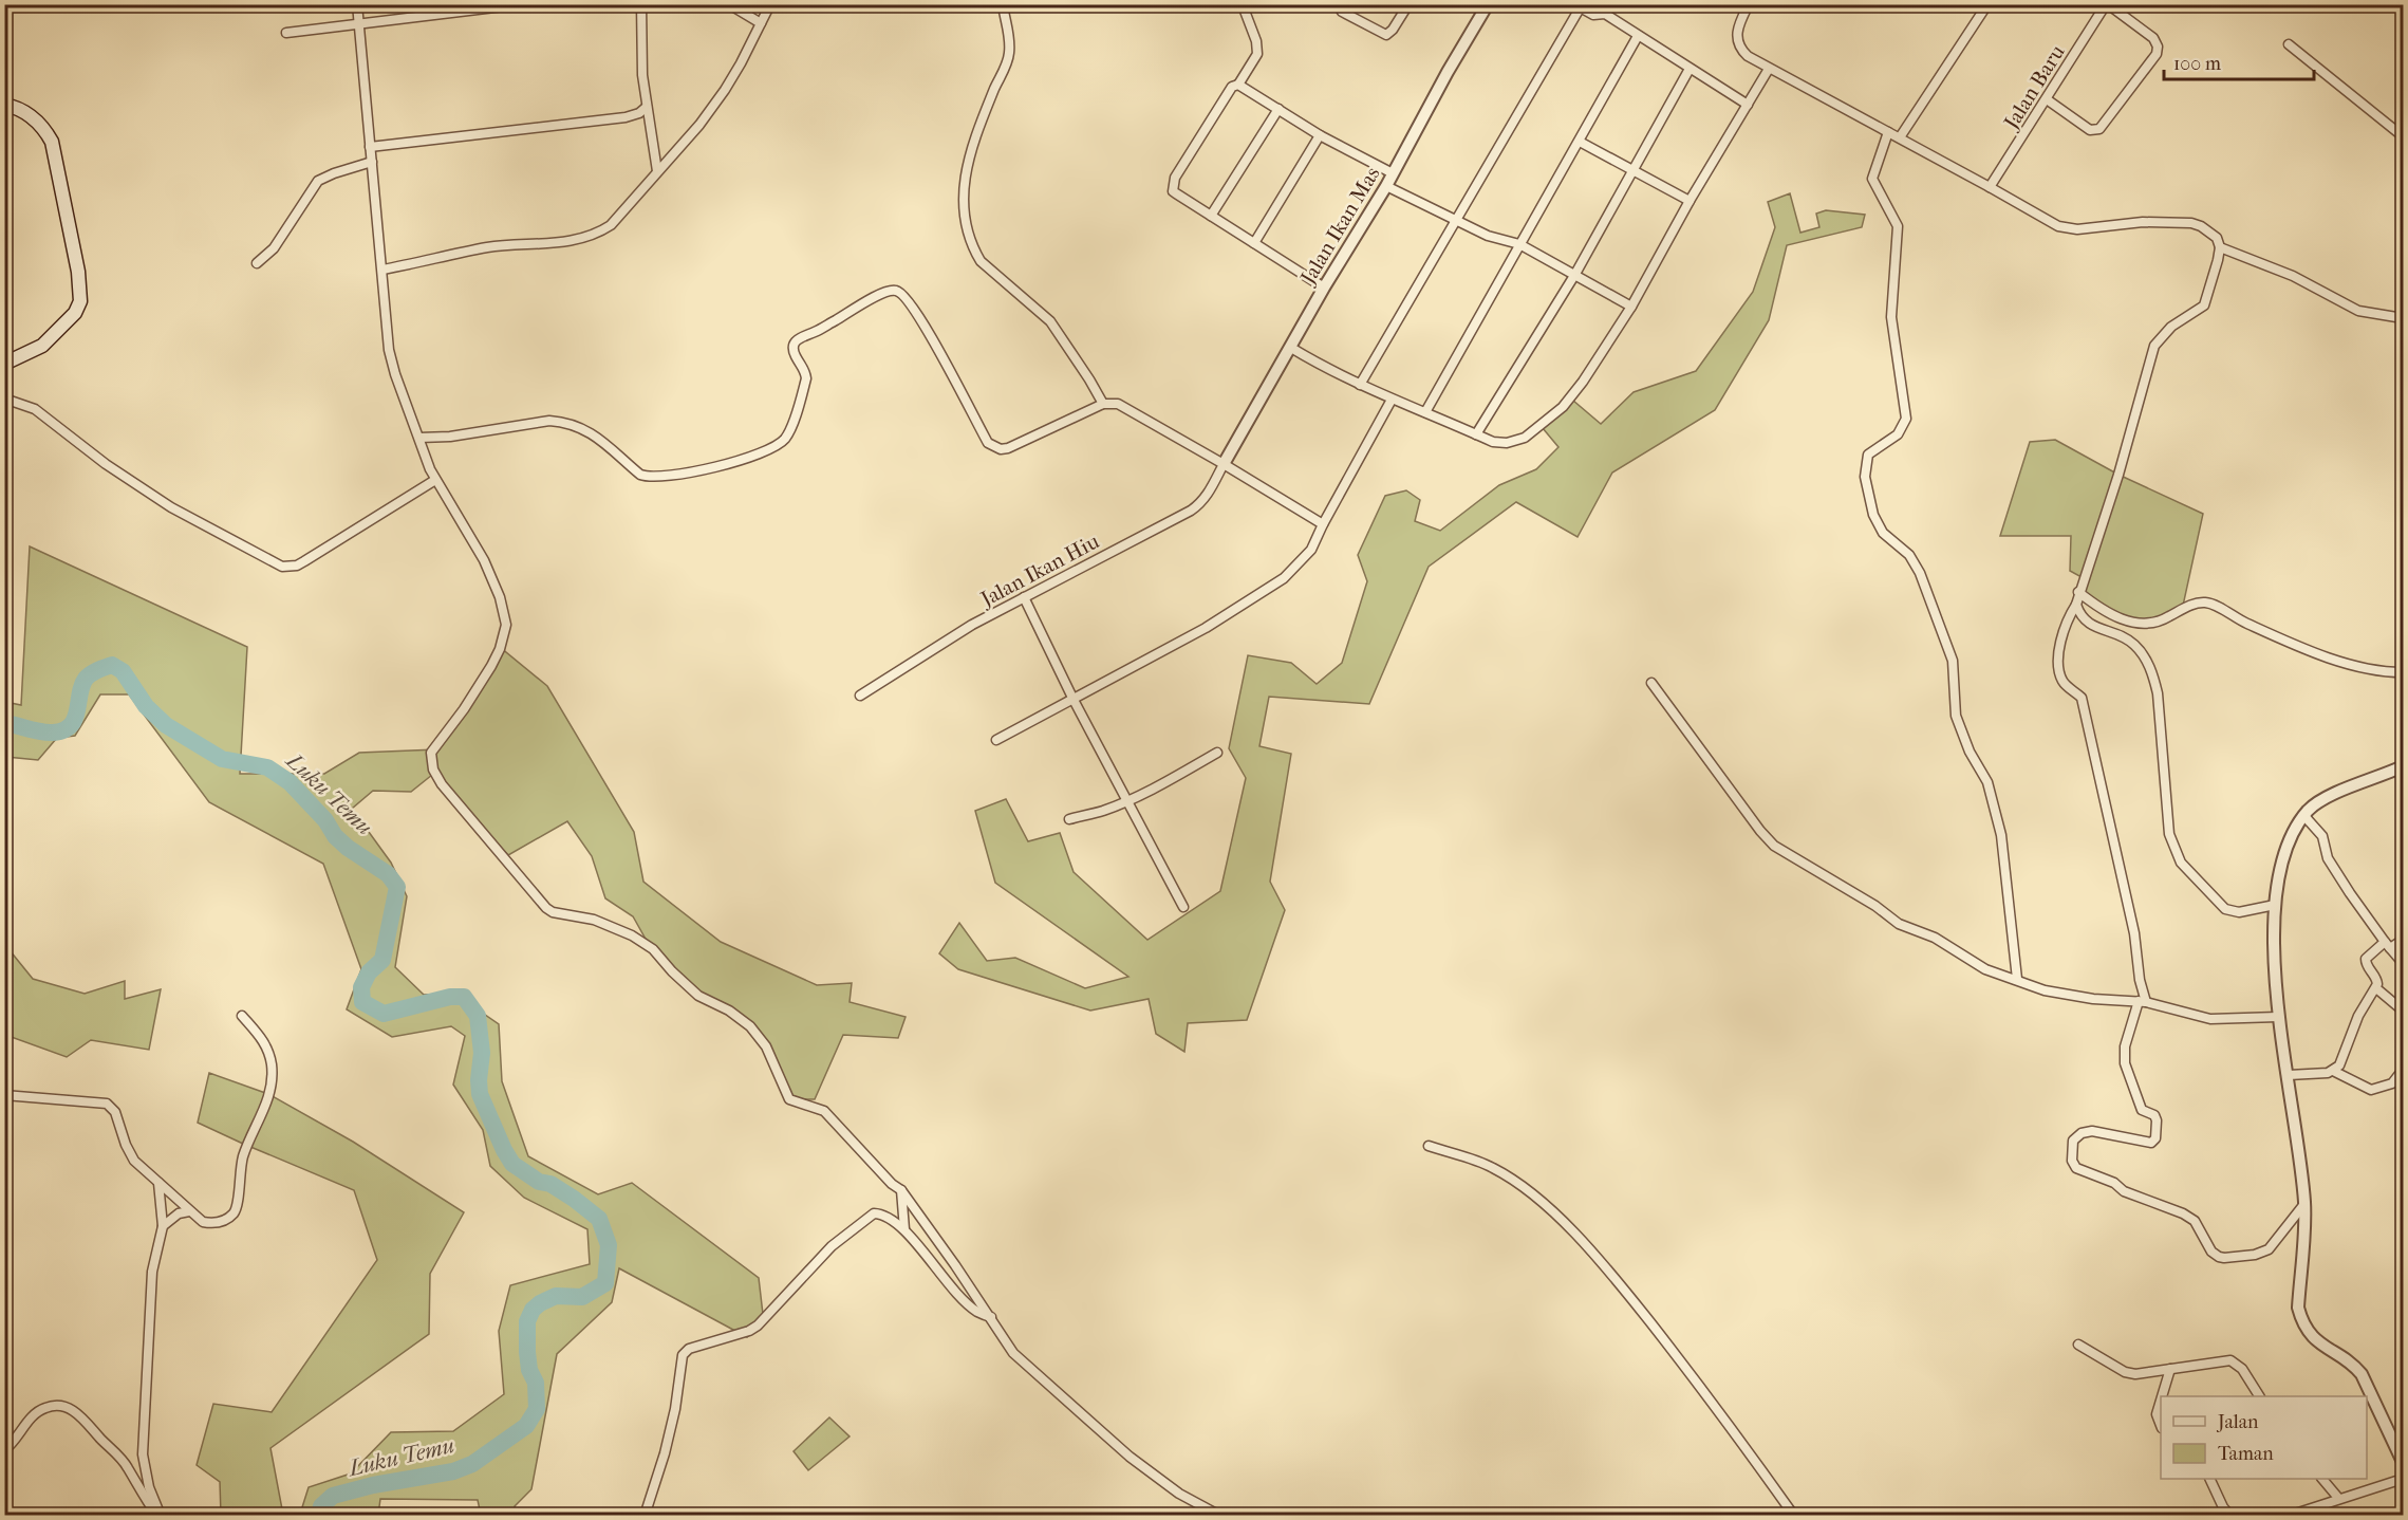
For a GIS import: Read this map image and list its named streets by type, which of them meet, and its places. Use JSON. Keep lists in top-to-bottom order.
{
  "streets": {
    "street": ["Jalan Baru", "Jalan Ikan Mas", "Jalan Ikan Hiu"]
  },
  "crossings": [
    ["Jalan Ikan Mas", "Jalan Ikan Hiu"]
  ],
  "water": ["Luku Temu"],
  "legend": ["Jalan", "Taman"],
  "scale_bar": "100 m"
}
